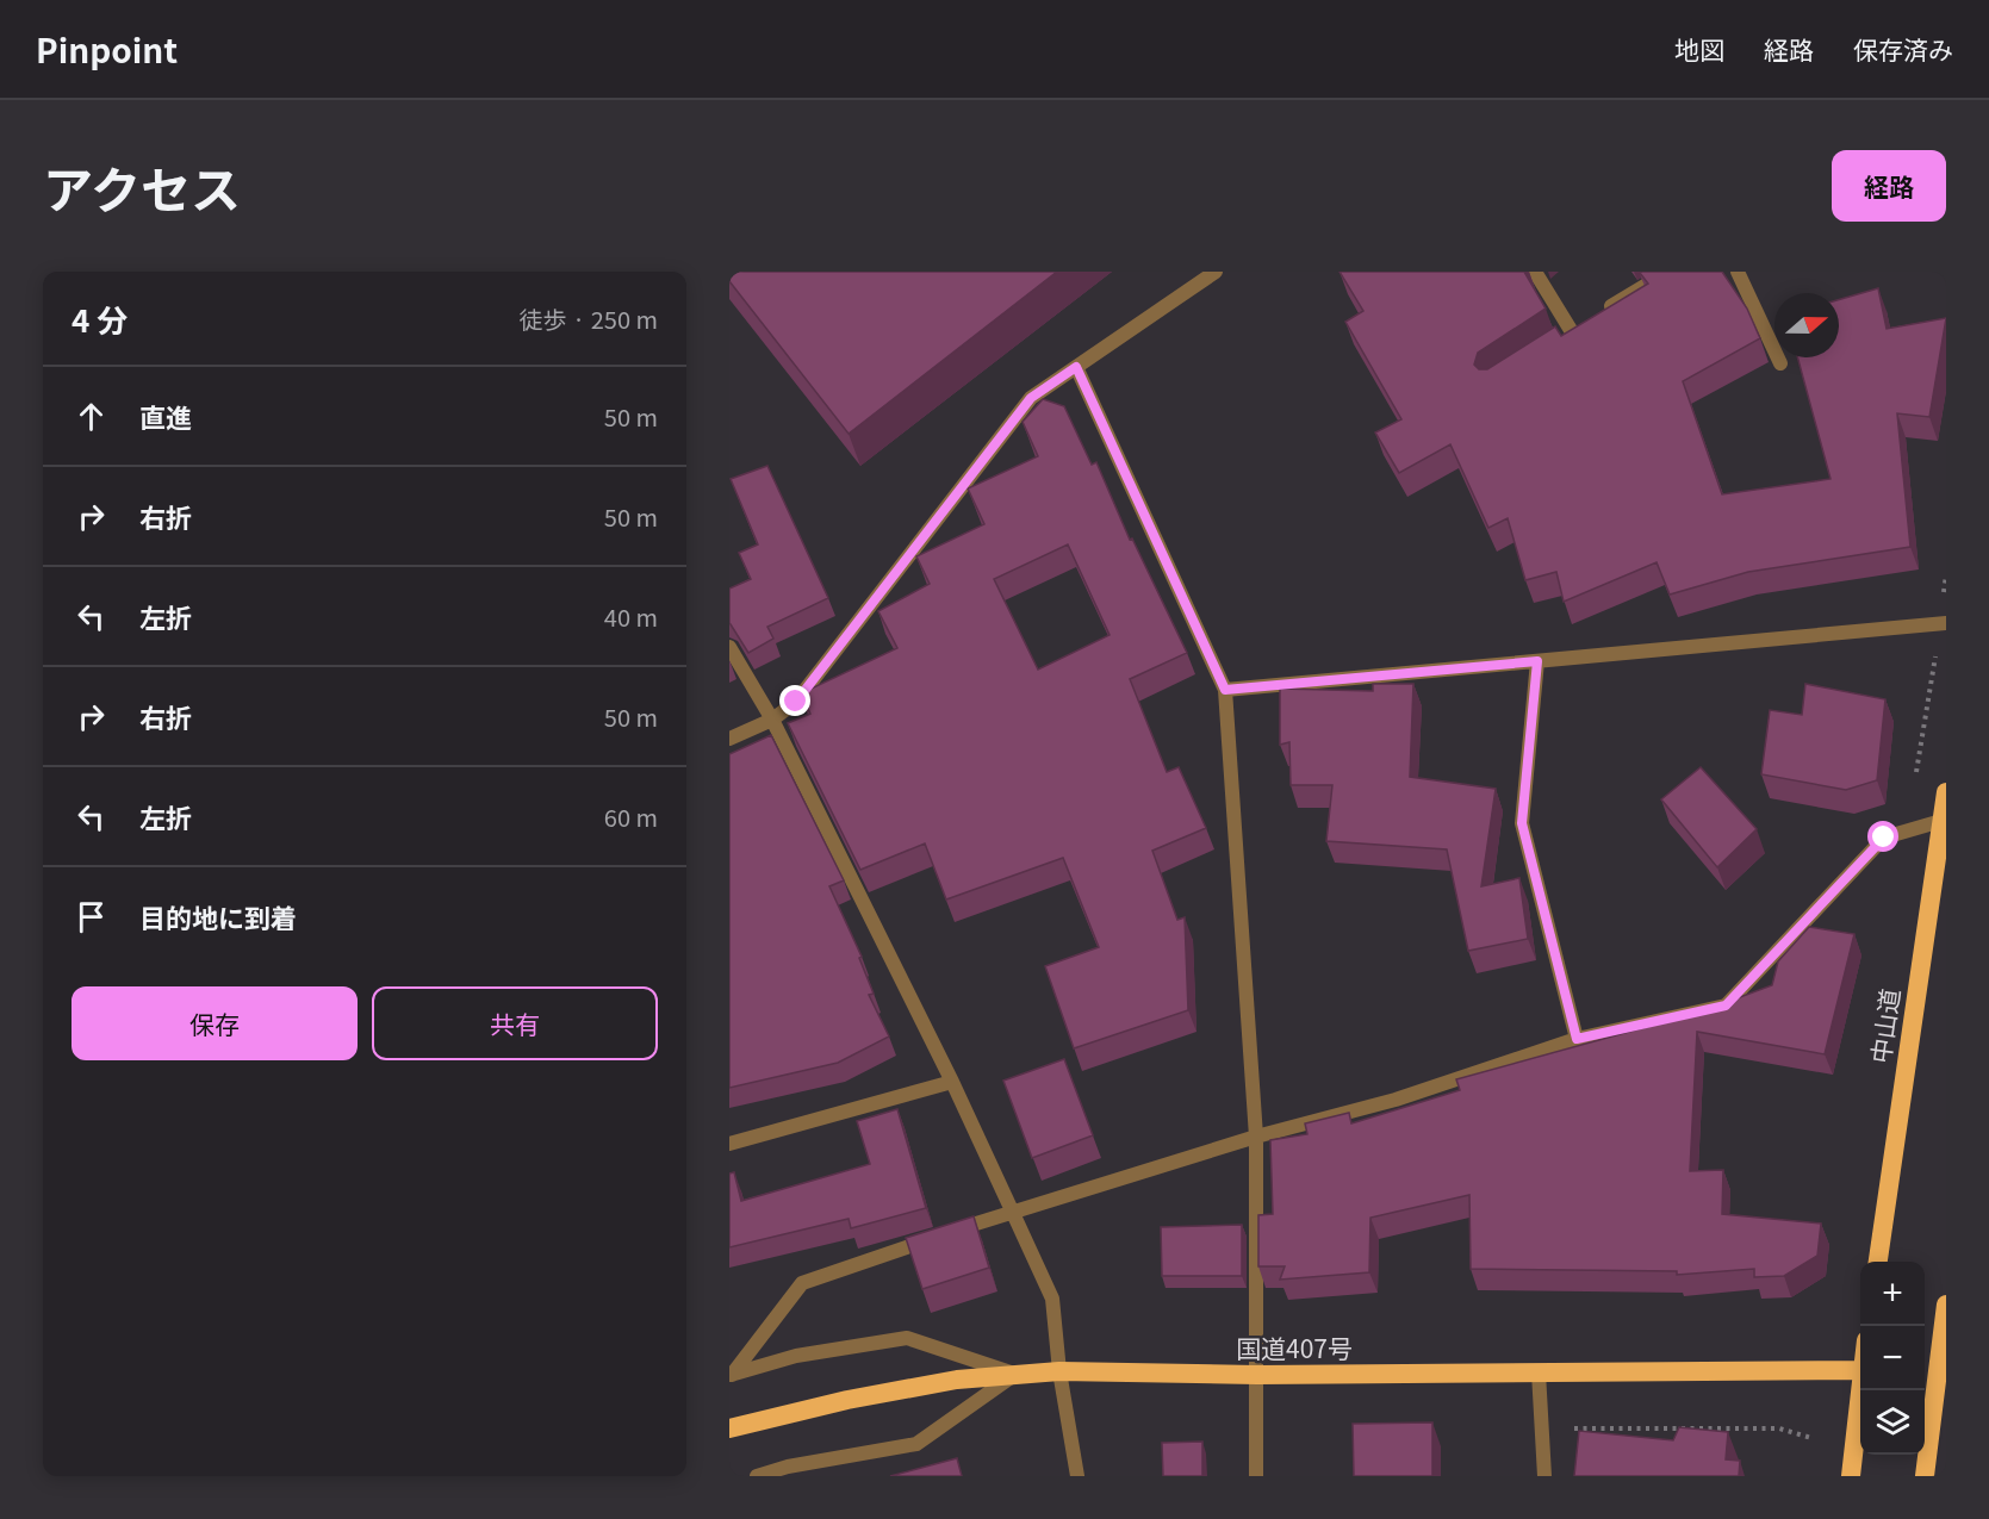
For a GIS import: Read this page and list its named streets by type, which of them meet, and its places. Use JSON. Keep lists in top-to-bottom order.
{
  "streets": {
    "highway": ["中山道", "国道407号"]
  },
  "north": "right",
  "page": {
    "header": "Pinpoint",
    "nav": ["地図", "経路", "保存済み"],
    "title": "アクセス",
    "buttons": [
      "経路",
      ["保存", "共有"]
    ],
    "heading": ["4 分", "徒歩 · 250 m"],
    "list": [
      ["直進", "50 m"],
      ["右折", "50 m"],
      ["左折", "40 m"],
      ["右折", "50 m"],
      ["左折", "60 m"],
      "目的地に到着"
    ],
    "map_buttons": ["+", "−"]
  }
}
